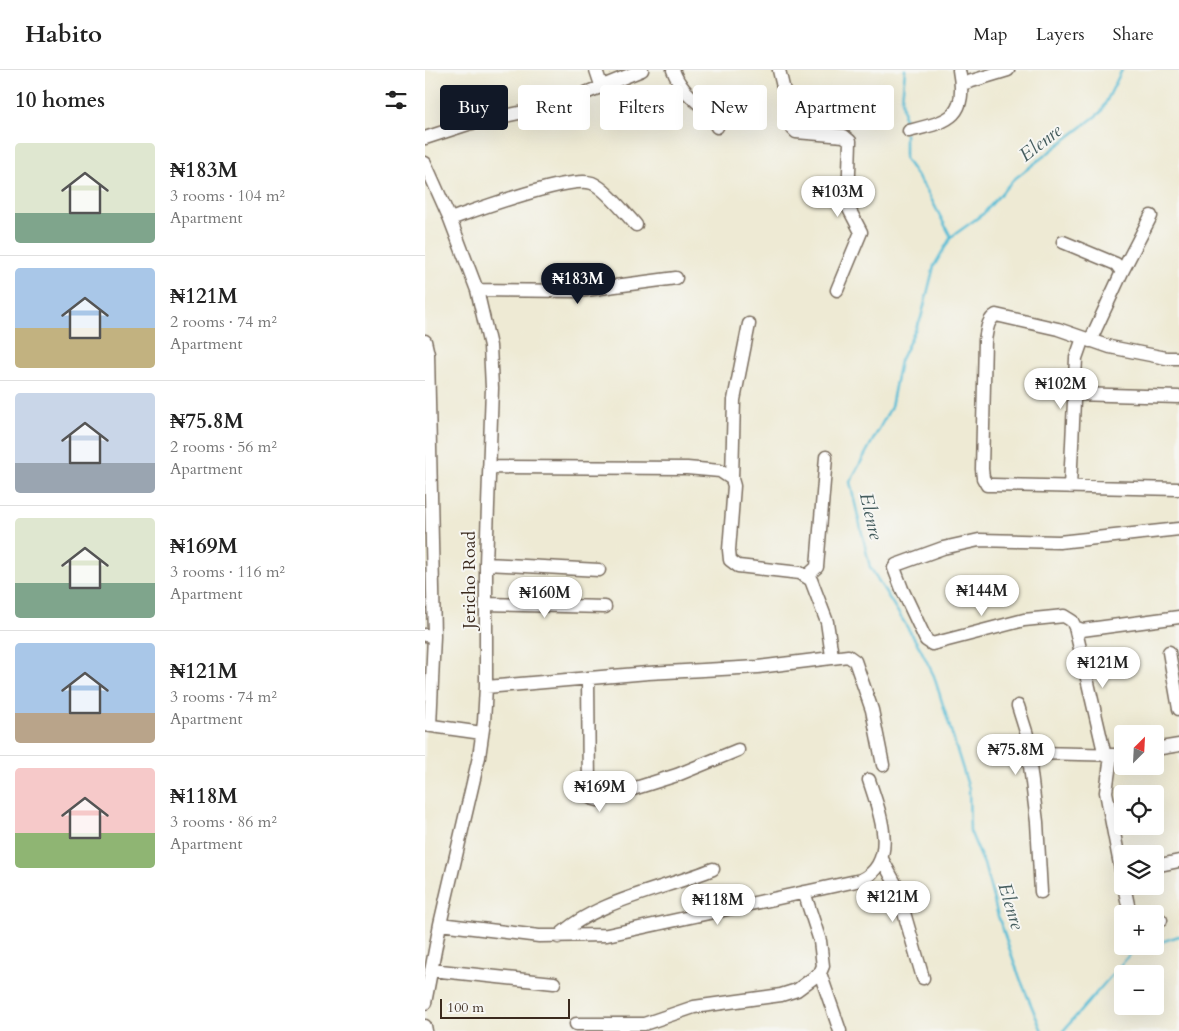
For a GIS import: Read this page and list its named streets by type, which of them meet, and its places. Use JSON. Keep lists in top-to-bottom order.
{
  "streets": {
    "street": ["Jericho Road"]
  },
  "water": ["Elenre"],
  "scale_bar": "100 m",
  "north": "top right",
  "page": {
    "header": "Habito",
    "nav": ["Map", "Layers", "Share"],
    "heading": "10 homes",
    "chip": [
      "Buy",
      "Rent",
      "Filters",
      "New",
      "Apartment"
    ],
    "list": [
      {
        "name": "₦183M",
        "note": "3 rooms · 104 m² · Apartment"
      },
      {
        "name": "₦121M",
        "note": "2 rooms · 74 m² · Apartment"
      },
      {
        "name": "₦75.8M",
        "note": "2 rooms · 56 m² · Apartment"
      },
      {
        "name": "₦169M",
        "note": "3 rooms · 116 m² · Apartment"
      },
      {
        "name": "₦121M",
        "note": "3 rooms · 74 m² · Apartment"
      },
      {
        "name": "₦118M",
        "note": "3 rooms · 86 m² · Apartment"
      }
    ],
    "price": [
      "₦103M",
      "₦183M",
      "₦102M",
      "₦144M",
      "₦160M",
      "₦121M",
      "₦75.8M",
      "₦169M",
      "₦121M",
      "₦118M"
    ],
    "map_buttons": ["+", "−"],
    "scale": "100 m"
  }
}
